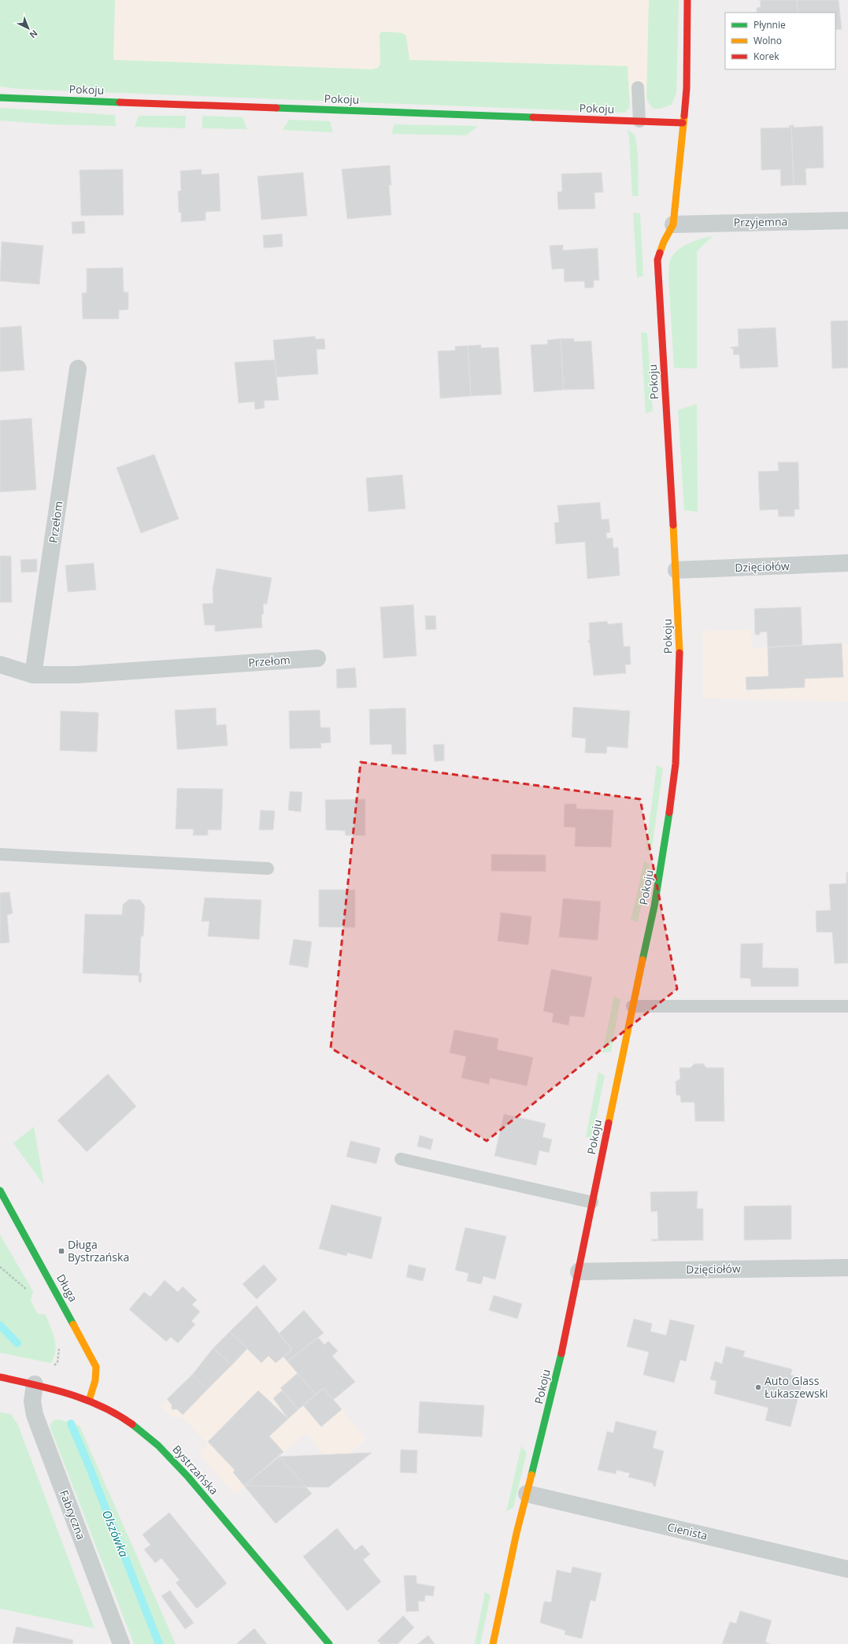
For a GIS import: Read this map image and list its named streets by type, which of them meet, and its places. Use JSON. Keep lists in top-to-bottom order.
{
  "streets": {
    "street": [
      "Pokoju",
      "Przyjemna",
      "Przełom",
      "Dzięciołów",
      "Długa",
      "Bystrzańska",
      "Fabryczna",
      "Cienista"
    ]
  },
  "crossings": [
    ["Pokoju", "Przyjemna"],
    ["Pokoju", "Dzięciołów"],
    ["Pokoju", "Cienista"],
    ["Długa", "Bystrzańska"],
    ["Bystrzańska", "Fabryczna"]
  ],
  "water": ["Olszówka"],
  "places": {
    "transit": ["Długa Bystrzańska"],
    "other": ["Auto Glass Łukaszewski"]
  },
  "legend": ["Płynnie", "Wolno", "Korek"],
  "north": "bottom right"
}
